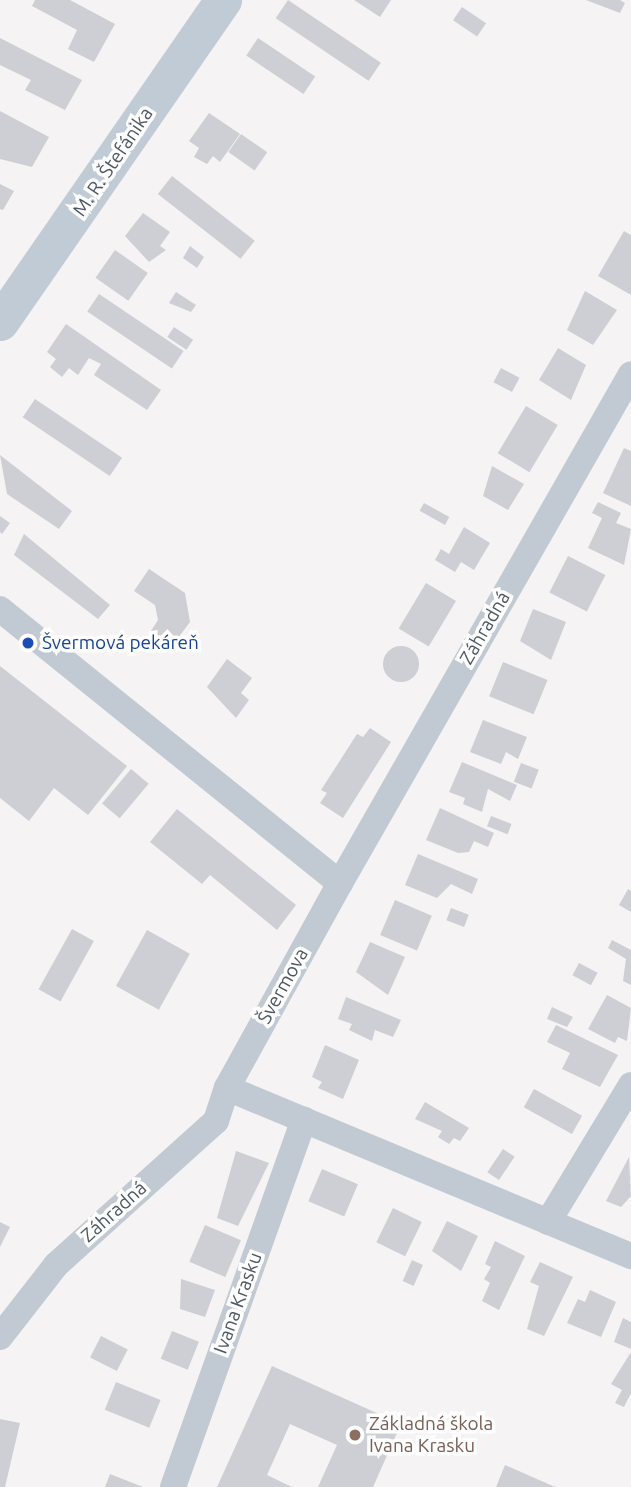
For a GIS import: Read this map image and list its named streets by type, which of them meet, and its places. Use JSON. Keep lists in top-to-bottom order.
{
  "streets": {
    "street": [
      "M. R. Štefánika",
      "Záhradná",
      "Švermova",
      "Ivana Krasku"
    ]
  },
  "crossings": [
    ["Záhradná", "Švermova"]
  ],
  "places": ["Švermová pekáreň", "Základná škola Ivana Krasku"]
}
